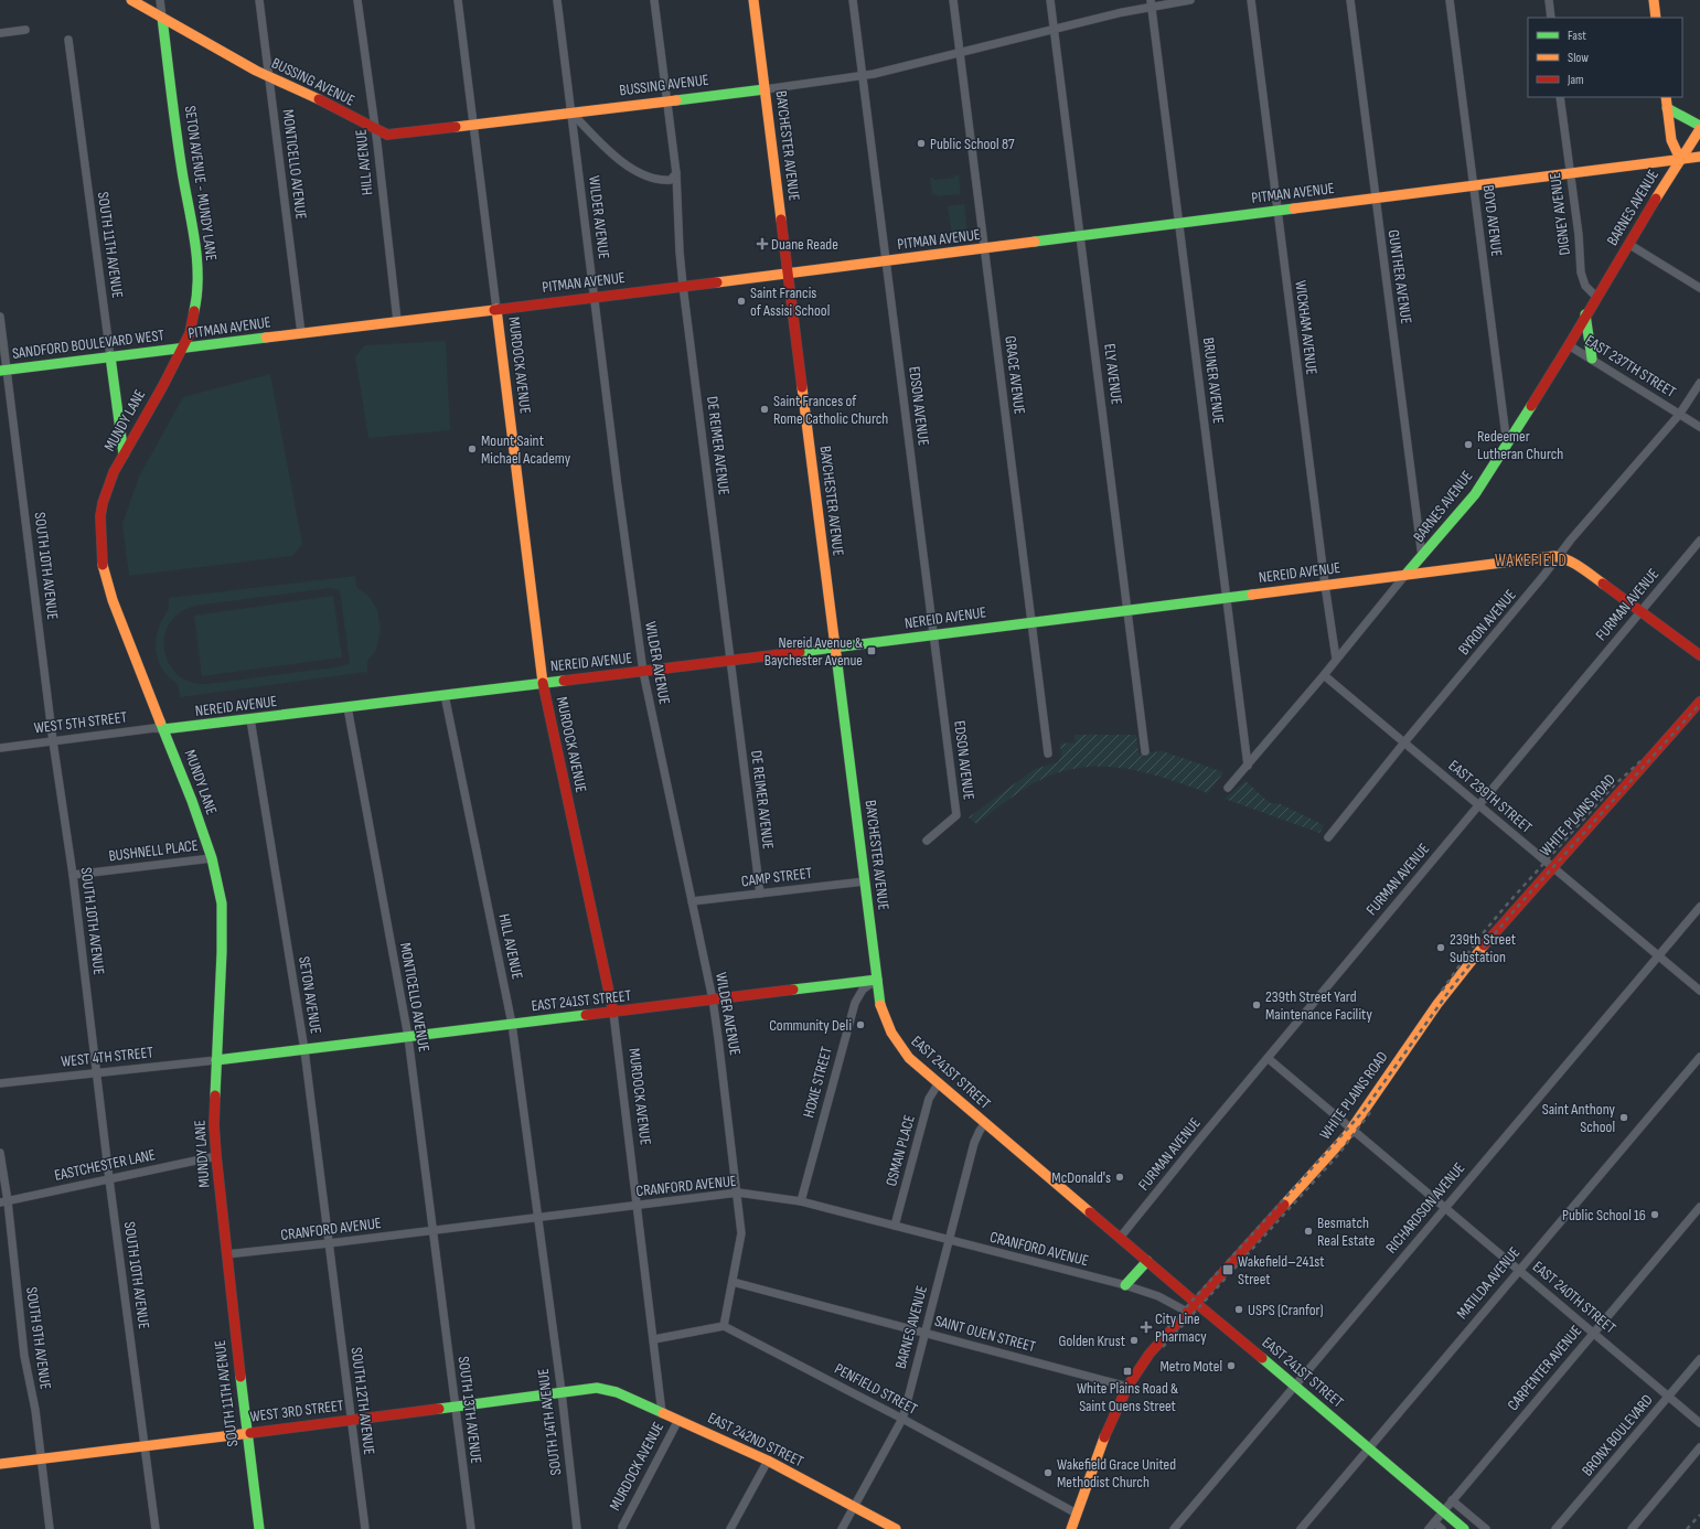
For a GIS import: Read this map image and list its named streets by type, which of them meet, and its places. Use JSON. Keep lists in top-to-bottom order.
{
  "streets": {
    "street": [
      "BUSSING AVENUE",
      "BAYCHESTER AVENUE",
      "HILL AVENUE",
      "MONTICELLO AVENUE",
      "SETON AVENUE - MUNDY LANE",
      "PITMAN AVENUE",
      "BARNES AVENUE",
      "DIGNEY AVENUE",
      "WILDER AVENUE",
      "BOYD AVENUE",
      "SOUTH 11TH AVENUE",
      "GUNTHER AVENUE",
      "WICKHAM AVENUE",
      "SANDFORD BOULEVARD WEST",
      "MURDOCK AVENUE",
      "EAST 237TH STREET",
      "ELY AVENUE",
      "GRACE AVENUE",
      "BRUNER AVENUE",
      "EDSON AVENUE",
      "MUNDY LANE",
      "DE REIMER AVENUE",
      "SOUTH 10TH AVENUE",
      "NEREID AVENUE",
      "FURMAN AVENUE",
      "BYRON AVENUE",
      "WEST 5TH STREET",
      "EAST 239TH STREET",
      "WHITE PLAINS ROAD",
      "BUSHNELL PLACE",
      "CAMP STREET",
      "SETON AVENUE",
      "EAST 241ST STREET",
      "WEST 4TH STREET",
      "HOXIE STREET",
      "OSMAN PLACE",
      "EASTCHESTER LANE",
      "CRANFORD AVENUE",
      "RICHARDSON AVENUE",
      "MATILDA AVENUE",
      "EAST 240TH STREET",
      "SAINT OUEN STREET",
      "SOUTH 9TH AVENUE",
      "CARPENTER AVENUE",
      "PENFIELD STREET",
      "SOUTH 12TH AVENUE",
      "SOUTH 13TH AVENUE",
      "WEST 3RD STREET",
      "SOUTH 14TH AVENUE",
      "BRONX BOULEVARD",
      "EAST 242ND STREET"
    ]
  },
  "crossings": [
    ["BUSSING AVENUE", "BAYCHESTER AVENUE"],
    ["BUSSING AVENUE", "HILL AVENUE"],
    ["BUSSING AVENUE", "MONTICELLO AVENUE"],
    ["BUSSING AVENUE", "SETON AVENUE - MUNDY LANE"],
    ["BUSSING AVENUE", "WILDER AVENUE"],
    ["BUSSING AVENUE", "MURDOCK AVENUE"],
    ["BUSSING AVENUE", "ELY AVENUE"],
    ["BUSSING AVENUE", "GRACE AVENUE"],
    ["BUSSING AVENUE", "BRUNER AVENUE"],
    ["BUSSING AVENUE", "EDSON AVENUE"],
    ["BUSSING AVENUE", "DE REIMER AVENUE"],
    ["BAYCHESTER AVENUE", "PITMAN AVENUE"],
    ["BAYCHESTER AVENUE", "NEREID AVENUE"],
    ["BAYCHESTER AVENUE", "CAMP STREET"],
    ["BAYCHESTER AVENUE", "EAST 241ST STREET"],
    ["BAYCHESTER AVENUE", "HOXIE STREET"],
    ["HILL AVENUE", "PITMAN AVENUE"],
    ["HILL AVENUE", "NEREID AVENUE"],
    ["HILL AVENUE", "EAST 241ST STREET"],
    ["HILL AVENUE", "CRANFORD AVENUE"],
    ["HILL AVENUE", "SOUTH 14TH AVENUE"],
    ["MONTICELLO AVENUE", "PITMAN AVENUE"],
    ["MONTICELLO AVENUE", "NEREID AVENUE"],
    ["MONTICELLO AVENUE", "EAST 241ST STREET"],
    ["MONTICELLO AVENUE", "CRANFORD AVENUE"],
    ["MONTICELLO AVENUE", "SOUTH 13TH AVENUE"],
    ["SETON AVENUE - MUNDY LANE", "PITMAN AVENUE"],
    ["SETON AVENUE - MUNDY LANE", "SANDFORD BOULEVARD WEST"],
    ["SETON AVENUE - MUNDY LANE", "MUNDY LANE"],
    ["PITMAN AVENUE", "BARNES AVENUE"],
    ["PITMAN AVENUE", "DIGNEY AVENUE"],
    ["PITMAN AVENUE", "WILDER AVENUE"],
    ["PITMAN AVENUE", "BOYD AVENUE"],
    ["PITMAN AVENUE", "GUNTHER AVENUE"],
    ["PITMAN AVENUE", "WICKHAM AVENUE"],
    ["PITMAN AVENUE", "SANDFORD BOULEVARD WEST"],
    ["PITMAN AVENUE", "MURDOCK AVENUE"],
    ["PITMAN AVENUE", "ELY AVENUE"],
    ["PITMAN AVENUE", "GRACE AVENUE"],
    ["PITMAN AVENUE", "BRUNER AVENUE"],
    ["PITMAN AVENUE", "EDSON AVENUE"],
    ["PITMAN AVENUE", "MUNDY LANE"],
    ["PITMAN AVENUE", "DE REIMER AVENUE"],
    ["BARNES AVENUE", "DIGNEY AVENUE"],
    ["BARNES AVENUE", "BOYD AVENUE"],
    ["BARNES AVENUE", "GUNTHER AVENUE"],
    ["BARNES AVENUE", "WICKHAM AVENUE"],
    ["BARNES AVENUE", "EAST 237TH STREET"],
    ["BARNES AVENUE", "BRUNER AVENUE"],
    ["BARNES AVENUE", "NEREID AVENUE"],
    ["BARNES AVENUE", "EAST 239TH STREET"],
    ["BARNES AVENUE", "EAST 241ST STREET"],
    ["BARNES AVENUE", "CRANFORD AVENUE"],
    ["BARNES AVENUE", "SAINT OUEN STREET"],
    ["BARNES AVENUE", "PENFIELD STREET"],
    ["BARNES AVENUE", "EAST 242ND STREET"],
    ["WILDER AVENUE", "NEREID AVENUE"],
    ["WILDER AVENUE", "CAMP STREET"],
    ["WILDER AVENUE", "EAST 241ST STREET"],
    ["WILDER AVENUE", "CRANFORD AVENUE"],
    ["WILDER AVENUE", "SAINT OUEN STREET"],
    ["WILDER AVENUE", "PENFIELD STREET"],
    ["SOUTH 11TH AVENUE", "SANDFORD BOULEVARD WEST"],
    ["SOUTH 11TH AVENUE", "MUNDY LANE"],
    ["SOUTH 11TH AVENUE", "CRANFORD AVENUE"],
    ["SOUTH 11TH AVENUE", "WEST 3RD STREET"],
    ["WICKHAM AVENUE", "NEREID AVENUE"],
    ["SANDFORD BOULEVARD WEST", "MUNDY LANE"],
    ["SANDFORD BOULEVARD WEST", "SOUTH 10TH AVENUE"],
    ["MURDOCK AVENUE", "NEREID AVENUE"],
    ["MURDOCK AVENUE", "EAST 241ST STREET"],
    ["MURDOCK AVENUE", "CRANFORD AVENUE"],
    ["MURDOCK AVENUE", "EAST 242ND STREET"],
    ["EAST 237TH STREET", "BYRON AVENUE"],
    ["ELY AVENUE", "NEREID AVENUE"],
    ["GRACE AVENUE", "NEREID AVENUE"],
    ["BRUNER AVENUE", "NEREID AVENUE"],
    ["EDSON AVENUE", "NEREID AVENUE"],
    ["MUNDY LANE", "NEREID AVENUE"],
    ["MUNDY LANE", "WEST 5TH STREET"],
    ["MUNDY LANE", "BUSHNELL PLACE"],
    ["MUNDY LANE", "EAST 241ST STREET"],
    ["MUNDY LANE", "WEST 4TH STREET"],
    ["MUNDY LANE", "EASTCHESTER LANE"],
    ["MUNDY LANE", "CRANFORD AVENUE"],
    ["DE REIMER AVENUE", "NEREID AVENUE"],
    ["DE REIMER AVENUE", "CAMP STREET"],
    ["SOUTH 10TH AVENUE", "WEST 5TH STREET"],
    ["SOUTH 10TH AVENUE", "BUSHNELL PLACE"],
    ["SOUTH 10TH AVENUE", "WEST 4TH STREET"],
    ["SOUTH 10TH AVENUE", "EASTCHESTER LANE"],
    ["SOUTH 10TH AVENUE", "WEST 3RD STREET"],
    ["NEREID AVENUE", "BYRON AVENUE"],
    ["NEREID AVENUE", "WEST 5TH STREET"],
    ["NEREID AVENUE", "SETON AVENUE"],
    ["FURMAN AVENUE", "EAST 239TH STREET"],
    ["FURMAN AVENUE", "EAST 241ST STREET"],
    ["FURMAN AVENUE", "EAST 240TH STREET"],
    ["BYRON AVENUE", "EAST 239TH STREET"],
    ["EAST 239TH STREET", "WHITE PLAINS ROAD"],
    ["EAST 239TH STREET", "RICHARDSON AVENUE"],
    ["WHITE PLAINS ROAD", "EAST 241ST STREET"],
    ["WHITE PLAINS ROAD", "CRANFORD AVENUE"],
    ["WHITE PLAINS ROAD", "EAST 240TH STREET"],
    ["WHITE PLAINS ROAD", "SAINT OUEN STREET"],
    ["WHITE PLAINS ROAD", "PENFIELD STREET"],
    ["SETON AVENUE", "EAST 241ST STREET"],
    ["SETON AVENUE", "CRANFORD AVENUE"],
    ["SETON AVENUE", "SOUTH 12TH AVENUE"],
    ["EAST 241ST STREET", "WEST 4TH STREET"],
    ["EAST 241ST STREET", "HOXIE STREET"],
    ["EAST 241ST STREET", "OSMAN PLACE"],
    ["EAST 241ST STREET", "RICHARDSON AVENUE"],
    ["EAST 241ST STREET", "MATILDA AVENUE"],
    ["EAST 241ST STREET", "CARPENTER AVENUE"],
    ["HOXIE STREET", "CRANFORD AVENUE"],
    ["OSMAN PLACE", "CRANFORD AVENUE"],
    ["EASTCHESTER LANE", "SOUTH 9TH AVENUE"],
    ["RICHARDSON AVENUE", "EAST 240TH STREET"],
    ["MATILDA AVENUE", "EAST 240TH STREET"],
    ["EAST 240TH STREET", "CARPENTER AVENUE"],
    ["EAST 240TH STREET", "BRONX BOULEVARD"],
    ["SOUTH 9TH AVENUE", "WEST 3RD STREET"],
    ["SOUTH 12TH AVENUE", "WEST 3RD STREET"],
    ["SOUTH 13TH AVENUE", "WEST 3RD STREET"],
    ["WEST 3RD STREET", "SOUTH 14TH AVENUE"],
    ["WEST 3RD STREET", "EAST 242ND STREET"]
  ],
  "districts": ["WAKEFIELD"],
  "places": {
    "other": [
      "Public School 87",
      "Saint Francis of Assisi School",
      "Saint Frances of Rome Catholic Church",
      "Redeemer Lutheran Church",
      "Mount Saint Michael Academy",
      "239th Street Substation",
      "239th Street Yard Maintenance Facility",
      "Community Deli",
      "Saint Anthony School",
      "McDonald's",
      "Public School 16",
      "Besmatch Real Estate",
      "USPS (Cranfor)",
      "Golden Krust",
      "Metro Motel",
      "Wakefield Grace United Methodist Church"
    ],
    "health": ["Duane Reade", "City Line Pharmacy"],
    "transit": ["Nereid Avenue & Baychester Avenue", "Wakefield–241st Street", "White Plains Road & Saint Ouens Street"]
  },
  "legend": ["Fast", "Slow", "Jam"]
}
